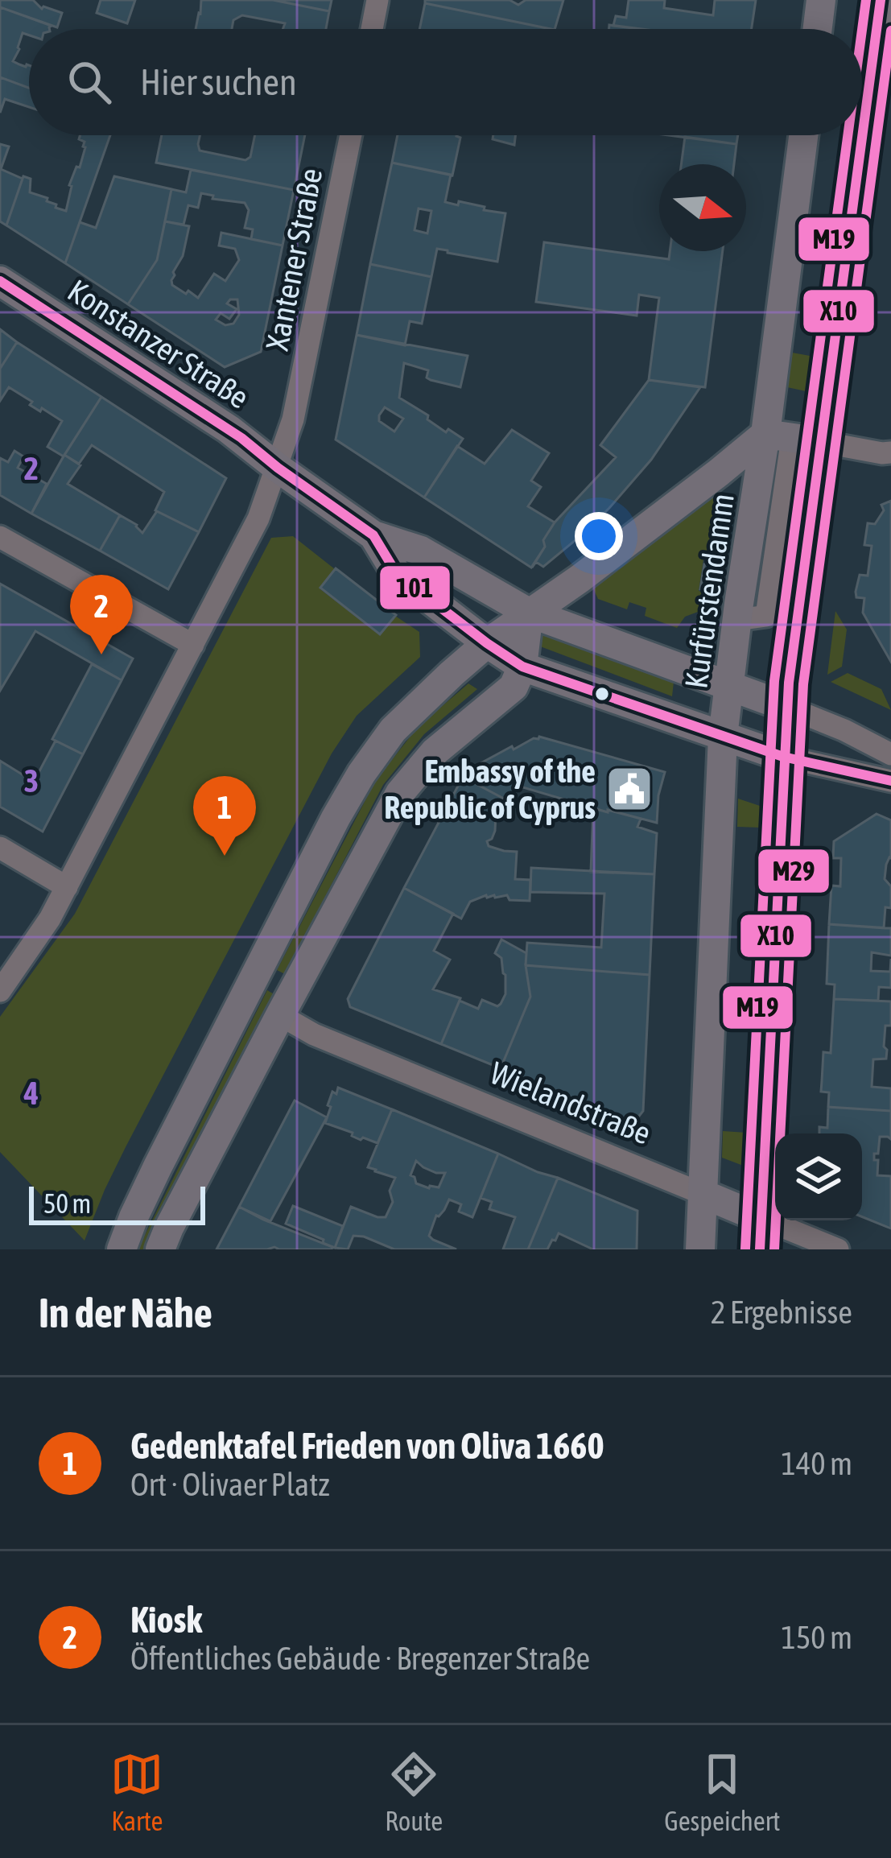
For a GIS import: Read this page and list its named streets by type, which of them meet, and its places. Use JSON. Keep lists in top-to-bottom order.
{
  "streets": {
    "main road": ["Konstanzer Straße", "Kurfürstendamm", "Wielandstraße"],
    "street": ["Xantener Straße"]
  },
  "crossings": [
    ["Xantener Straße", "Konstanzer Straße"],
    ["Kurfürstendamm", "Wielandstraße"]
  ],
  "places": {
    "public building": ["Embassy of the Republic of Cyprus"]
  },
  "lines": [
    "transit line X10",
    "transit line M19",
    "transit line M29",
    "transit line 101"
  ],
  "scale_bar": "50 m",
  "north": "right",
  "page": {
    "search": "Hier suchen",
    "pins": ["2", "1"],
    "scale": "50 m",
    "heading": ["In der Nähe", "2 Ergebnisse"],
    "list": [
      {
        "mark": "1",
        "name": "Gedenktafel Frieden von Oliva 1660",
        "note": "Ort · Olivaer Platz",
        "value": "140 m"
      },
      {
        "mark": "2",
        "name": "Kiosk",
        "note": "Öffentliches Gebäude · Bregenzer Straße",
        "value": "150 m"
      }
    ],
    "nav": ["Karte", "Route", "Gespeichert"]
  },
  "grid": {
    "rows": ["2", "3", "4"]
  }
}
